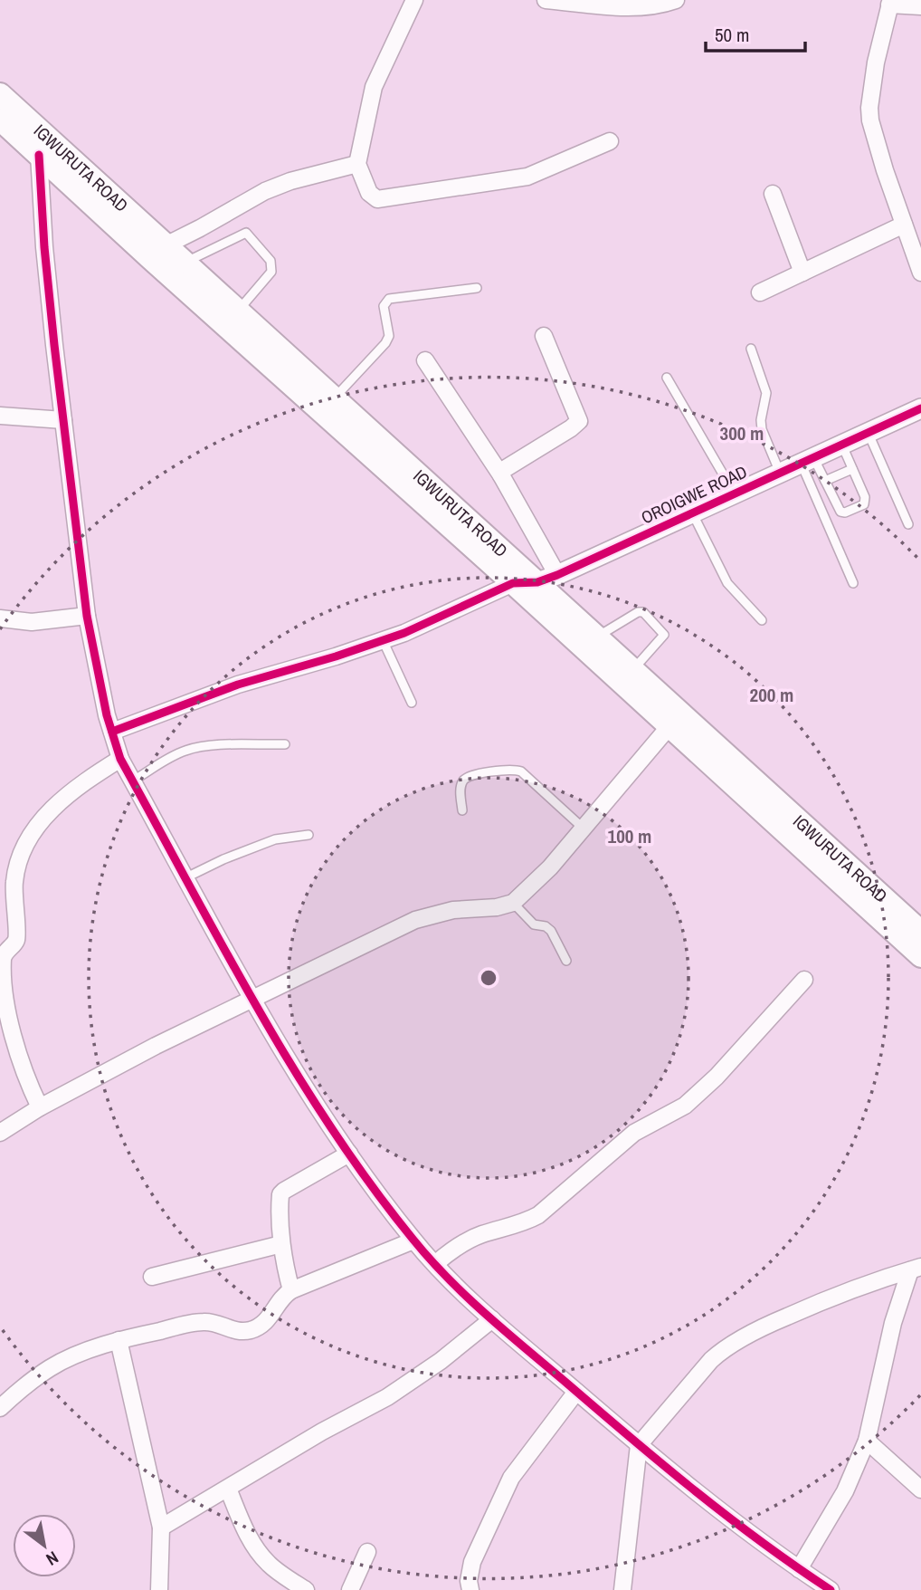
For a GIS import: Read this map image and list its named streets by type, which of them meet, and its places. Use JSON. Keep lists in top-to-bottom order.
{
  "streets": {
    "main road": ["IGWURUTA ROAD"],
    "street": ["OROIGWE ROAD"]
  },
  "crossings": [
    ["IGWURUTA ROAD", "OROIGWE ROAD"]
  ],
  "scale_bar": "50 m",
  "north": "bottom right",
  "rings": ["300 m", "200 m", "100 m"]
}
